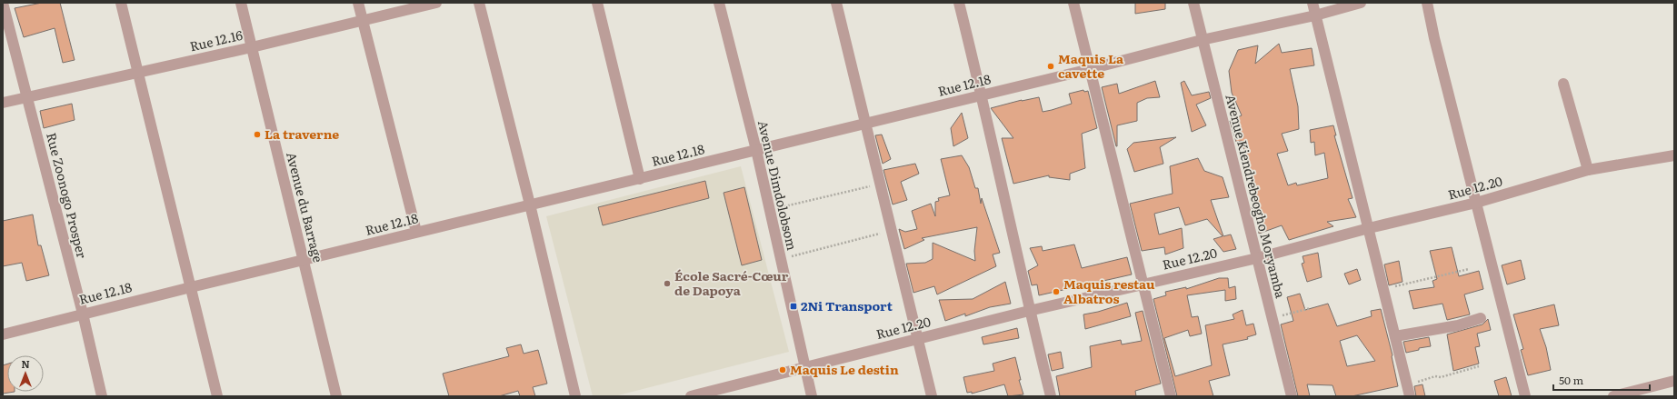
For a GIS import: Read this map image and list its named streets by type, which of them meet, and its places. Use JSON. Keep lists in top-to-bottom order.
{
  "streets": {
    "street": [
      "Rue 12.16",
      "Rue 12.18",
      "Avenue Dimdolobsom",
      "Rue 12.20",
      "Rue Zoonogo Prosper",
      "Avenue Kiendrebeogho Moryamba",
      "Avenue du Barrage"
    ]
  },
  "crossings": [
    ["Rue 12.16", "Rue Zoonogo Prosper"],
    ["Rue 12.16", "Avenue du Barrage"],
    ["Rue 12.18", "Avenue Dimdolobsom"],
    ["Rue 12.18", "Rue Zoonogo Prosper"],
    ["Rue 12.18", "Avenue Kiendrebeogho Moryamba"],
    ["Rue 12.18", "Avenue du Barrage"],
    ["Avenue Dimdolobsom", "Rue 12.20"],
    ["Rue 12.20", "Avenue Kiendrebeogho Moryamba"]
  ],
  "places": {
    "other": [
      "Maquis La cavette",
      "La traverne",
      "École Sacré-Cœur de Dapoya",
      "Maquis restau Albatros",
      "Maquis Le destin"
    ],
    "transit": ["2Ni Transport"]
  },
  "scale_bar": "50 m",
  "north": "top"
}
